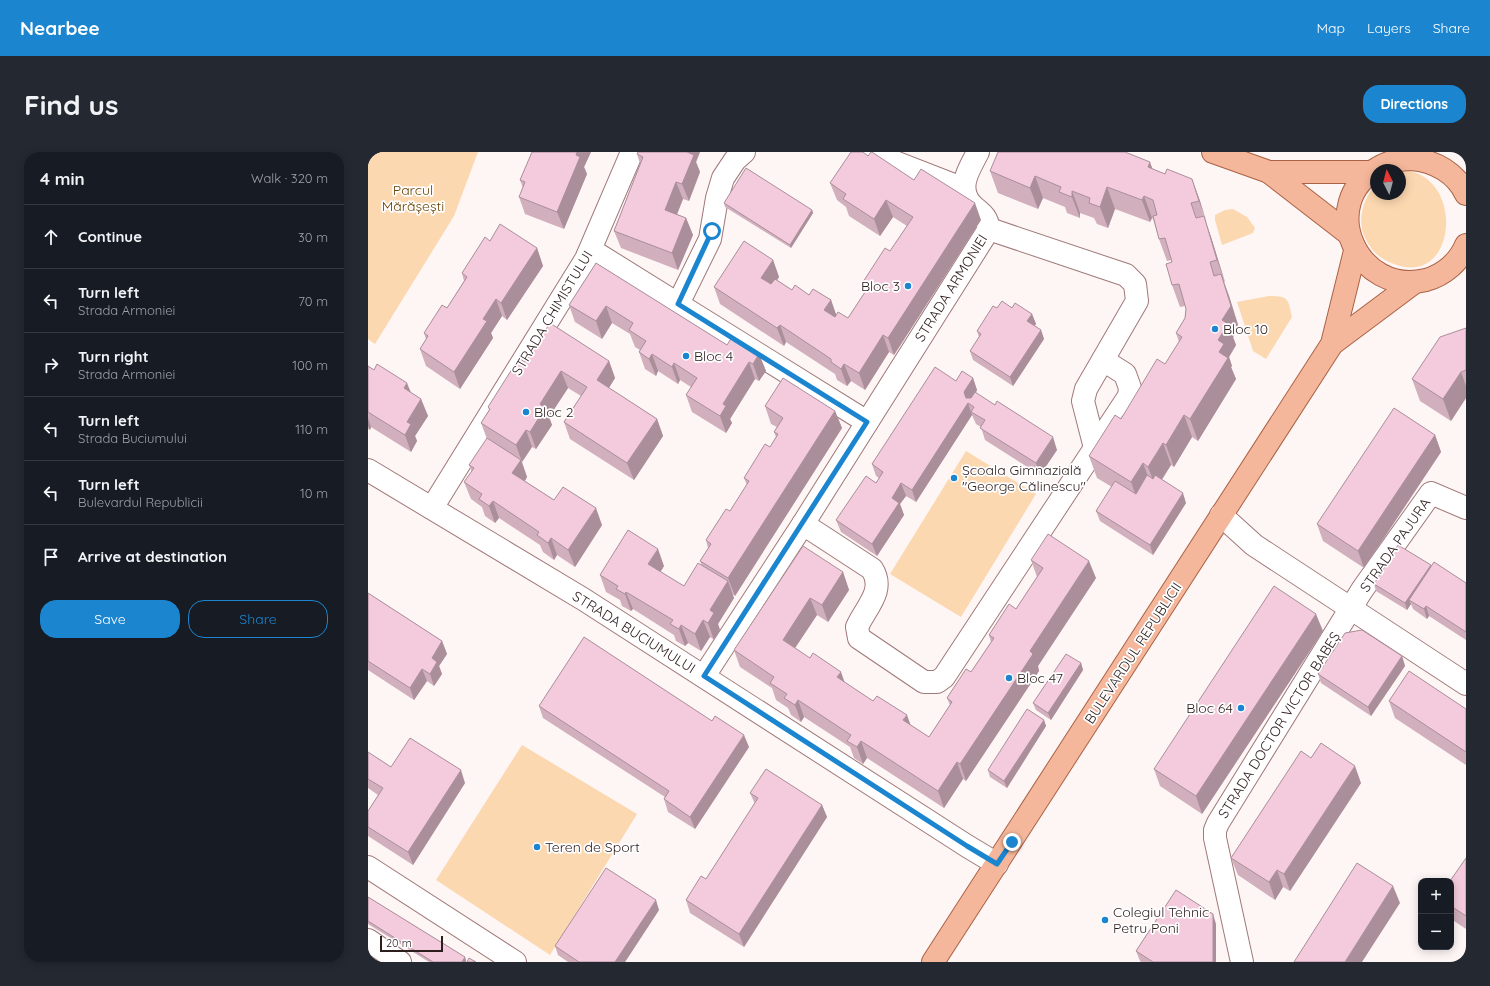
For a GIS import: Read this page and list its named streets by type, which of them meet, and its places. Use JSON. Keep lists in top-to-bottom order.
{
  "streets": {
    "main road": ["BULEVARDUL REPUBLICII"],
    "street": [
      "STRADA ARMONIEI",
      "STRADA CHIMISTULUI",
      "STRADA PAJURA",
      "STRADA BUCIUMULUI",
      "STRADA DOCTOR VICTOR BABEȘ"
    ]
  },
  "crossings": [
    ["STRADA ARMONIEI", "STRADA BUCIUMULUI"],
    ["STRADA CHIMISTULUI", "STRADA BUCIUMULUI"],
    ["STRADA PAJURA", "STRADA DOCTOR VICTOR BABEȘ"],
    ["STRADA BUCIUMULUI", "BULEVARDUL REPUBLICII"]
  ],
  "parks": ["Parcul Mărășești"],
  "places": [
    "Bloc 3",
    "Bloc 10",
    "Bloc 4",
    "Bloc 2",
    "Școala Gimnazială \"George Călinescu\"",
    "Bloc 47",
    "Bloc 64",
    "Teren de Sport",
    "Colegiul Tehnic Petru Poni"
  ],
  "scale_bar": "20 m",
  "north": "top",
  "page": {
    "header": "Nearbee",
    "nav": ["Map", "Layers", "Share"],
    "buttons": [
      "Directions",
      ["Save", "Share"]
    ],
    "title": "Find us",
    "heading": ["4 min", "Walk · 320 m"],
    "list": [
      ["Continue", "30 m"],
      ["Turn left", "Strada Armoniei", "70 m"],
      ["Turn right", "Strada Armoniei", "100 m"],
      ["Turn left", "Strada Buciumului", "110 m"],
      ["Turn left", "Bulevardul Republicii", "10 m"],
      "Arrive at destination"
    ],
    "map_buttons": ["+", "−"],
    "scale": "20 m"
  }
}
